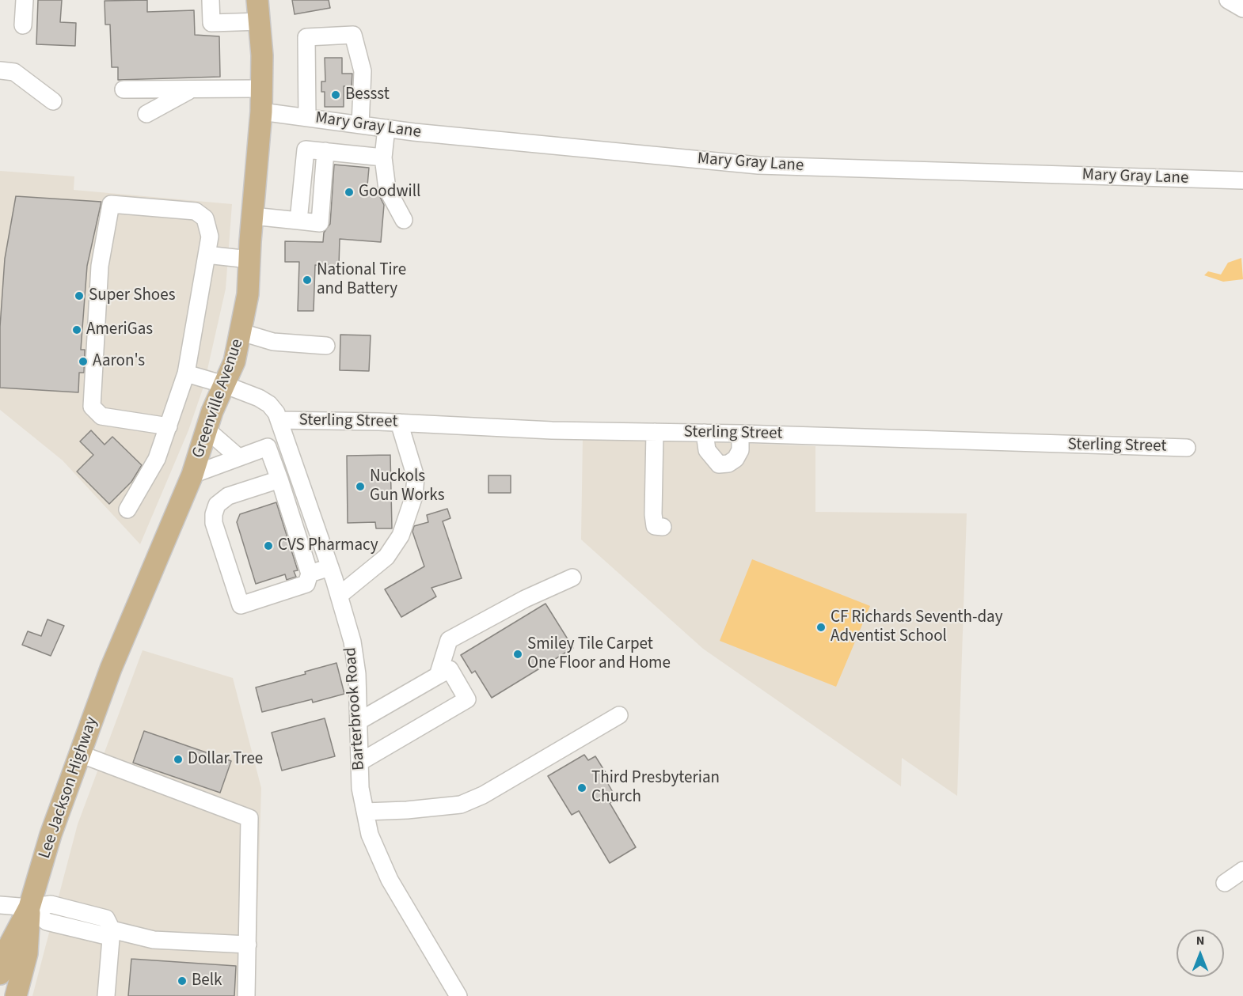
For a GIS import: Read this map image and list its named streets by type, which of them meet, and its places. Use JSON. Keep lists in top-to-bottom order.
{
  "streets": {
    "main road": ["Greenville Avenue", "Lee Jackson Highway"],
    "street": ["Mary Gray Lane", "Sterling Street", "Barterbrook Road"]
  },
  "crossings": [
    ["Mary Gray Lane", "Greenville Avenue"],
    ["Greenville Avenue", "Barterbrook Road"],
    ["Greenville Avenue", "Lee Jackson Highway"],
    ["Sterling Street", "Barterbrook Road"]
  ],
  "places": [
    "Bessst",
    "Goodwill",
    "National Tire and Battery",
    "Super Shoes",
    "AmeriGas",
    "Aaron's",
    "Nuckols Gun Works",
    "CVS Pharmacy",
    "CF Richards Seventh-day Adventist School",
    "Smiley Tile Carpet One Floor and Home",
    "Dollar Tree",
    "Third Presbyterian Church",
    "Belk"
  ],
  "north": "top"
}
